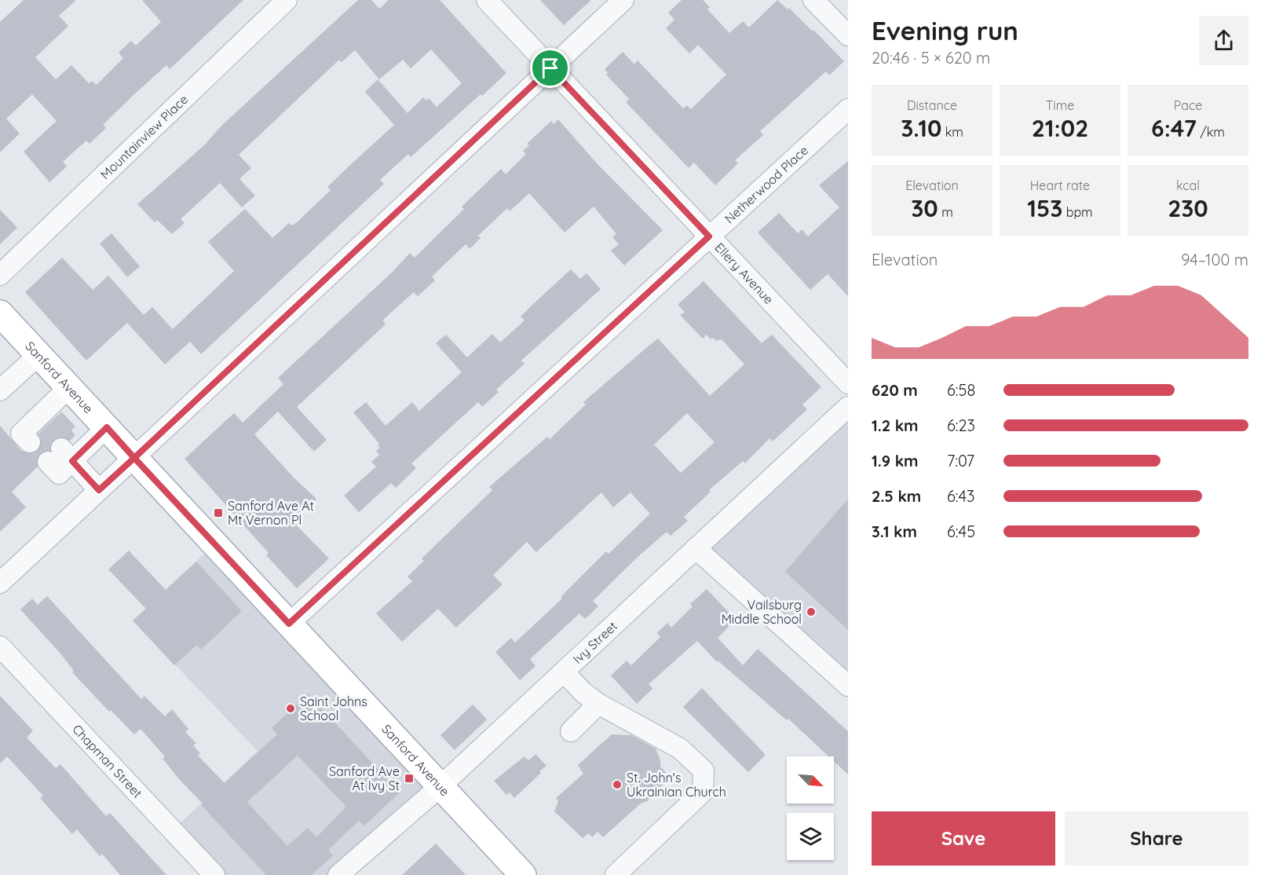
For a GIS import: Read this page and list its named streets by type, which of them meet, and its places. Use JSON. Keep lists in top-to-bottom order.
{
  "streets": {
    "main road": ["Sanford Avenue"],
    "street": [
      "Mountainview Place",
      "Netherwood Place",
      "Ellery Avenue",
      "Ivy Street",
      "Chapman Street"
    ]
  },
  "crossings": [
    ["Netherwood Place", "Ellery Avenue"],
    ["Netherwood Place", "Sanford Avenue"],
    ["Sanford Avenue", "Ivy Street"]
  ],
  "places": {
    "transit": ["Sanford Ave At Mt Vernon Pl", "Sanford Ave At Ivy St"],
    "other": ["Vailsburg Middle School", "Saint Johns School", "St. John's Ukrainian Church"]
  },
  "north": "bottom right",
  "page": {
    "heading": ["Evening run", "20:46 · 5 × 620 m"],
    "stats": [
      ["Distance", "3.10 km"],
      ["Time", "21:02"],
      ["Pace", "6:47 /km"],
      ["Elevation", "30 m"],
      ["Heart rate", "153 bpm"],
      ["kcal", "230"]
    ],
    "chart": ["Elevation", "94–100 m"],
    "list": [
      {
        "name": "620 m",
        "note": "6:58"
      },
      {
        "name": "1.2 km",
        "note": "6:23"
      },
      {
        "name": "1.9 km",
        "note": "7:07"
      },
      {
        "name": "2.5 km",
        "note": "6:43"
      },
      {
        "name": "3.1 km",
        "note": "6:45"
      }
    ],
    "buttons": ["Save", "Share"]
  }
}
